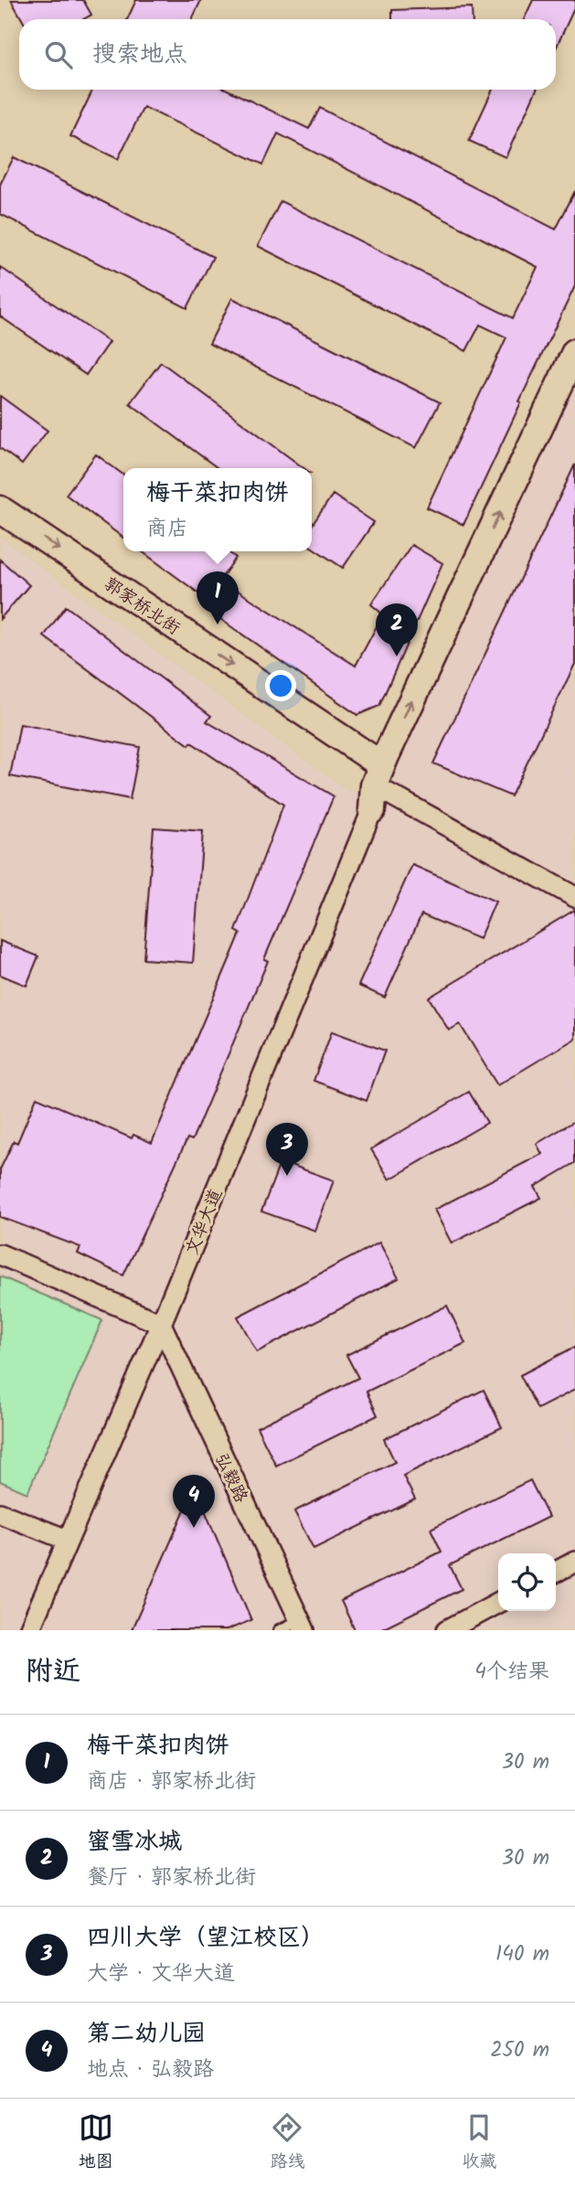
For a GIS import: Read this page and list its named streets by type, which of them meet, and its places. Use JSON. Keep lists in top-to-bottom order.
{
  "streets": {
    "street": ["郭家桥北街", "文华大道", "弘毅路"]
  },
  "crossings": [
    ["郭家桥北街", "文华大道"],
    ["文华大道", "弘毅路"]
  ],
  "one_way": ["郭家桥北街"],
  "page": {
    "search": "搜索地点",
    "popup": ["梅干菜扣肉饼", "商店"],
    "pins": [
      "1",
      "2",
      "3",
      "4"
    ],
    "heading": ["附近", "4个结果"],
    "list": [
      {
        "mark": "1",
        "name": "梅干菜扣肉饼",
        "note": "商店 · 郭家桥北街",
        "value": "30 m"
      },
      {
        "mark": "2",
        "name": "蜜雪冰城",
        "note": "餐厅 · 郭家桥北街",
        "value": "30 m"
      },
      {
        "mark": "3",
        "name": "四川大学（望江校区）",
        "note": "大学 · 文华大道",
        "value": "140 m"
      },
      {
        "mark": "4",
        "name": "第二幼儿园",
        "note": "地点 · 弘毅路",
        "value": "250 m"
      }
    ],
    "nav": ["地图", "路线", "收藏"]
  }
}
